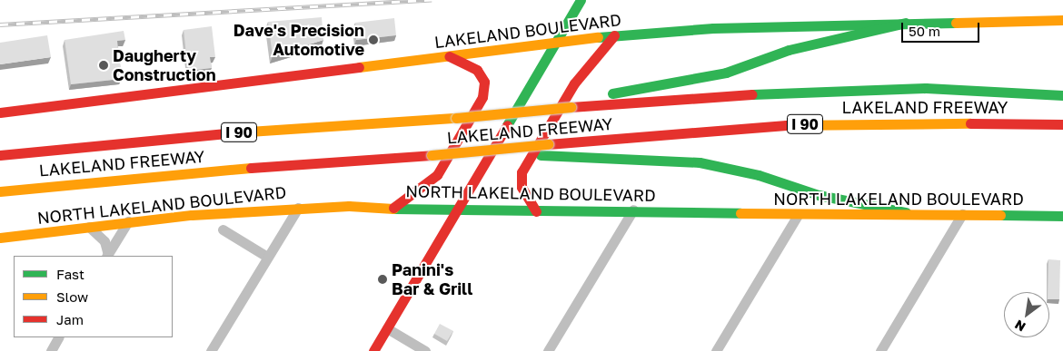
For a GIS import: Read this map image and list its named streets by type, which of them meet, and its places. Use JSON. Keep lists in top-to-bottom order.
{
  "streets": {
    "main road": [
      "LAKELAND BOULEVARD",
      "LAKELAND FREEWAY",
      "I 90",
      "NORTH LAKELAND BOULEVARD"
    ]
  },
  "places": ["Dave's Precision Automotive", "Daugherty Construction", "Panini's Bar & Grill"],
  "legend": ["Fast", "Slow", "Jam"],
  "scale_bar": "50 m",
  "north": "bottom left"
}
